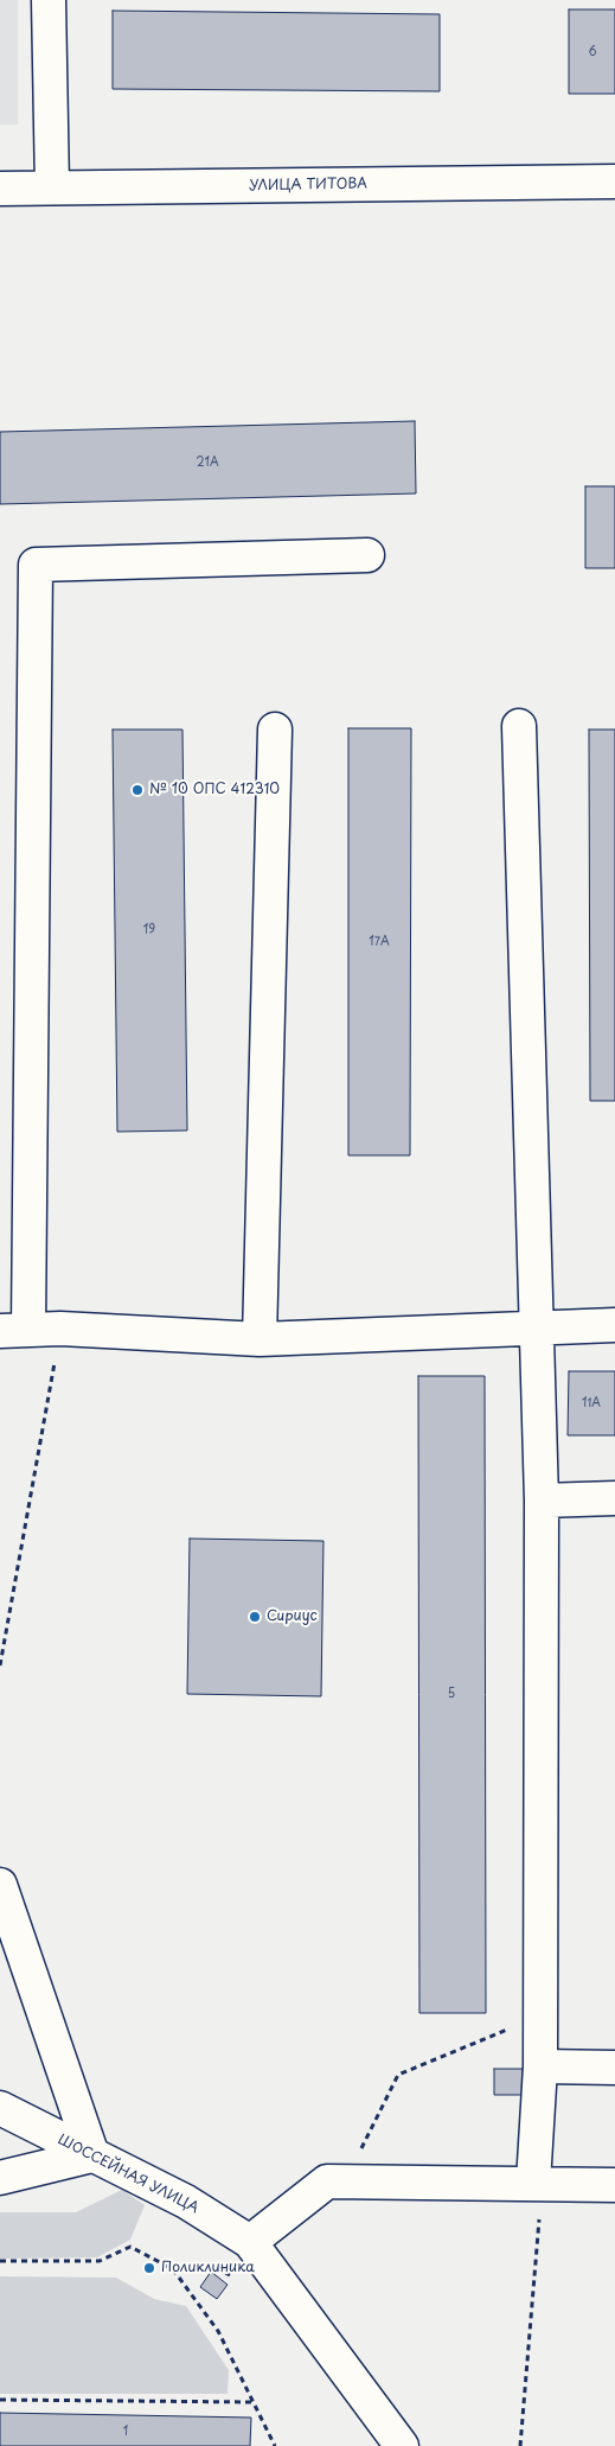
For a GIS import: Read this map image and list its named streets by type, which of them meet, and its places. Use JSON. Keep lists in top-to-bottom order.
{
  "streets": {
    "street": ["УЛИЦА ТИТОВА", "ШОССЕЙНАЯ УЛИЦА"]
  },
  "places": ["№ 10 ОПС 412310", "Сириус", "Поликлиника"],
  "house_numbers": [
    "6",
    "21А",
    "19",
    "17А",
    "11А",
    "5",
    "1"
  ]
}
